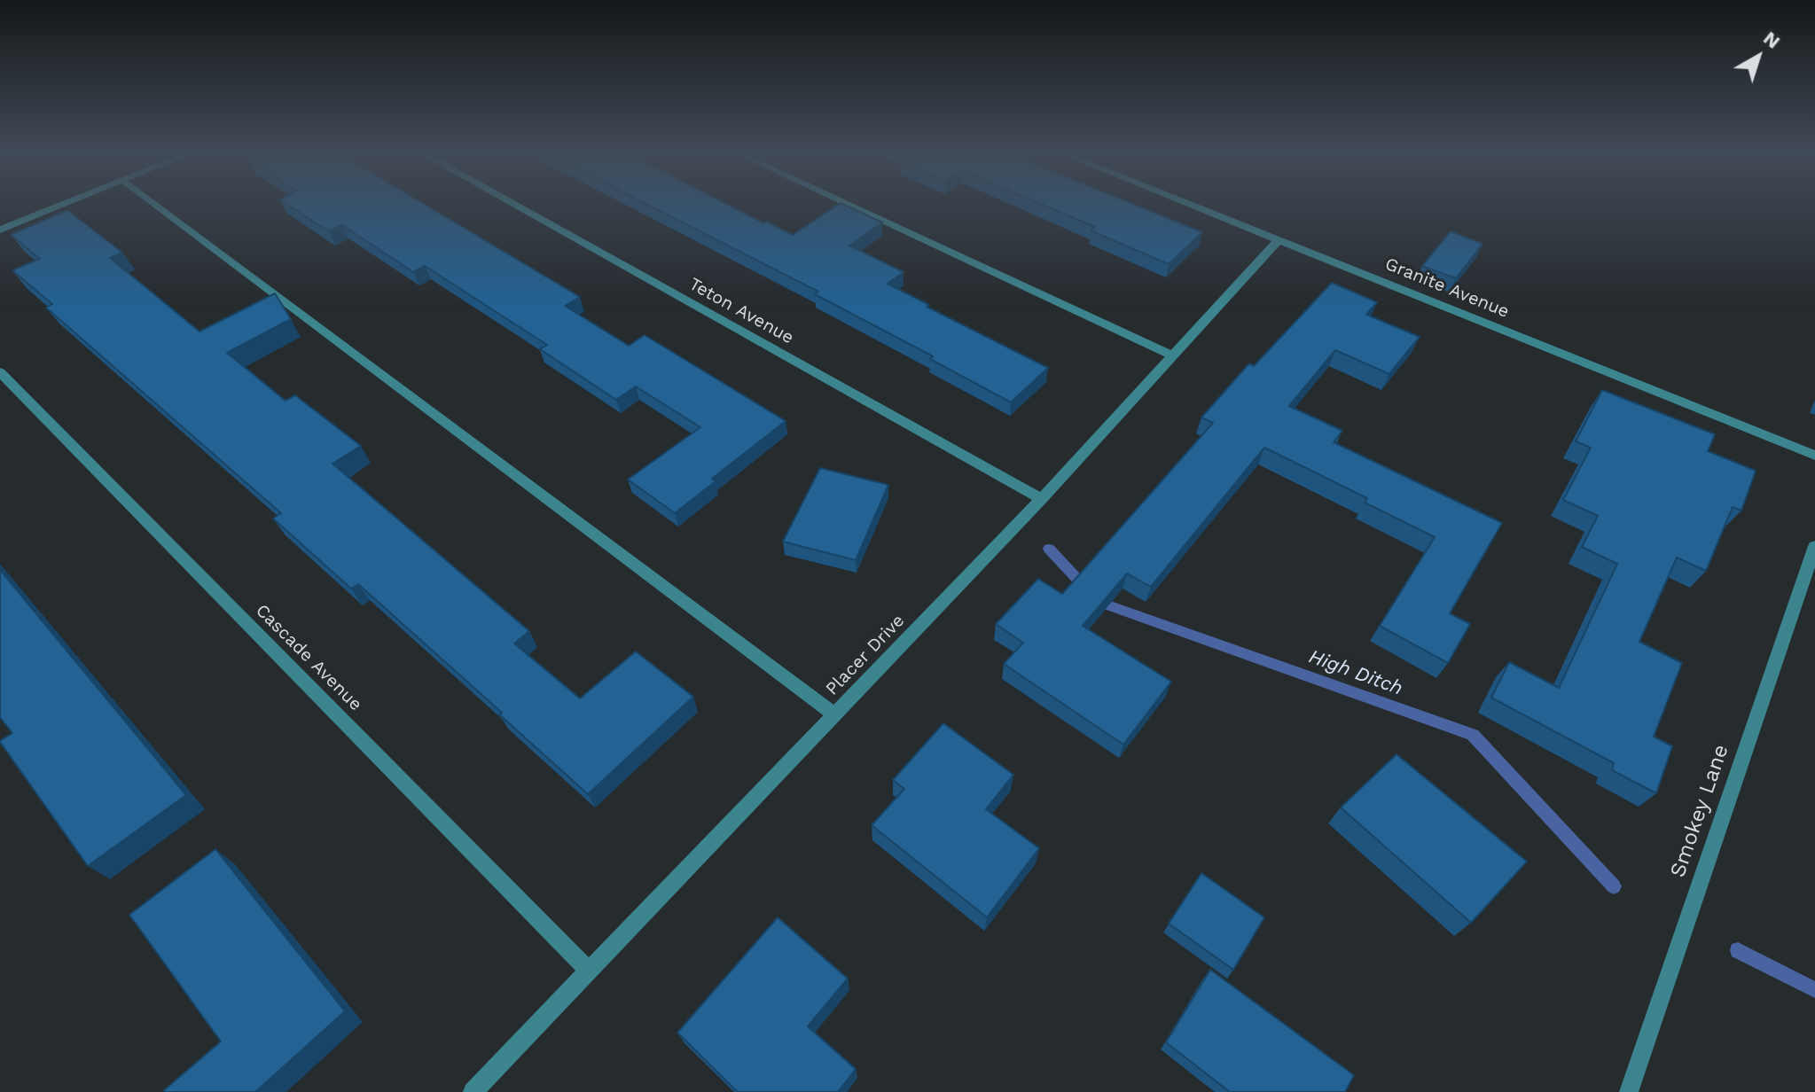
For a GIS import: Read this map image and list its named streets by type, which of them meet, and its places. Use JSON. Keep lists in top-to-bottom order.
{
  "streets": {
    "street": [
      "Granite Avenue",
      "Teton Avenue",
      "Placer Drive",
      "Cascade Avenue",
      "Smokey Lane"
    ]
  },
  "crossings": [
    ["Granite Avenue", "Placer Drive"],
    ["Teton Avenue", "Placer Drive"],
    ["Placer Drive", "Cascade Avenue"]
  ],
  "water": ["High Ditch"],
  "north": "top right"
}
